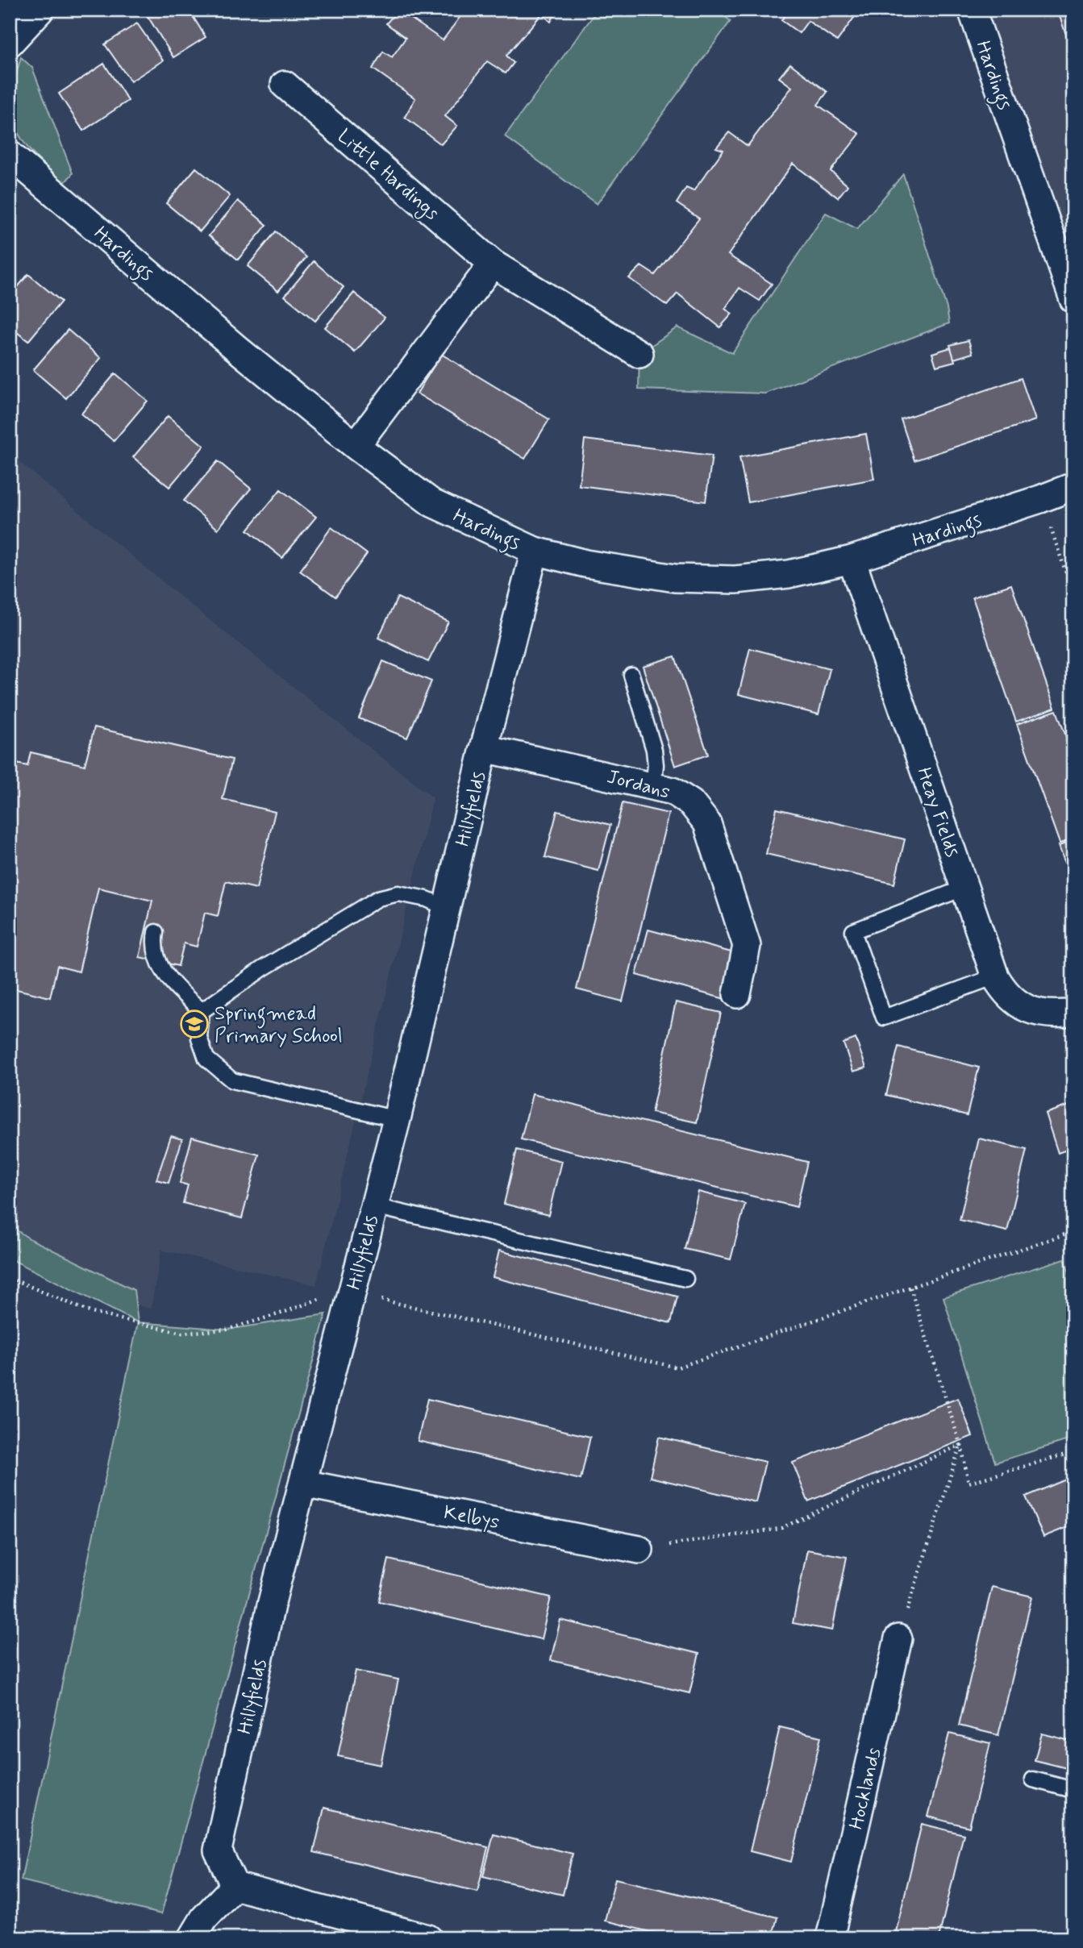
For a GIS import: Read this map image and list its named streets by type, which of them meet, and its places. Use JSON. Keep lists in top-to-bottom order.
{
  "streets": {
    "street": [
      "Hardings",
      "Little Hardings",
      "Jordans",
      "Hillyfields",
      "Heay Fields",
      "Kelbys",
      "Hocklands"
    ]
  },
  "crossings": [
    ["Hardings", "Hillyfields"],
    ["Hardings", "Heay Fields"],
    ["Jordans", "Hillyfields"],
    ["Hillyfields", "Kelbys"]
  ],
  "places": {
    "school or university": ["Springmead Primary School"]
  }
}
